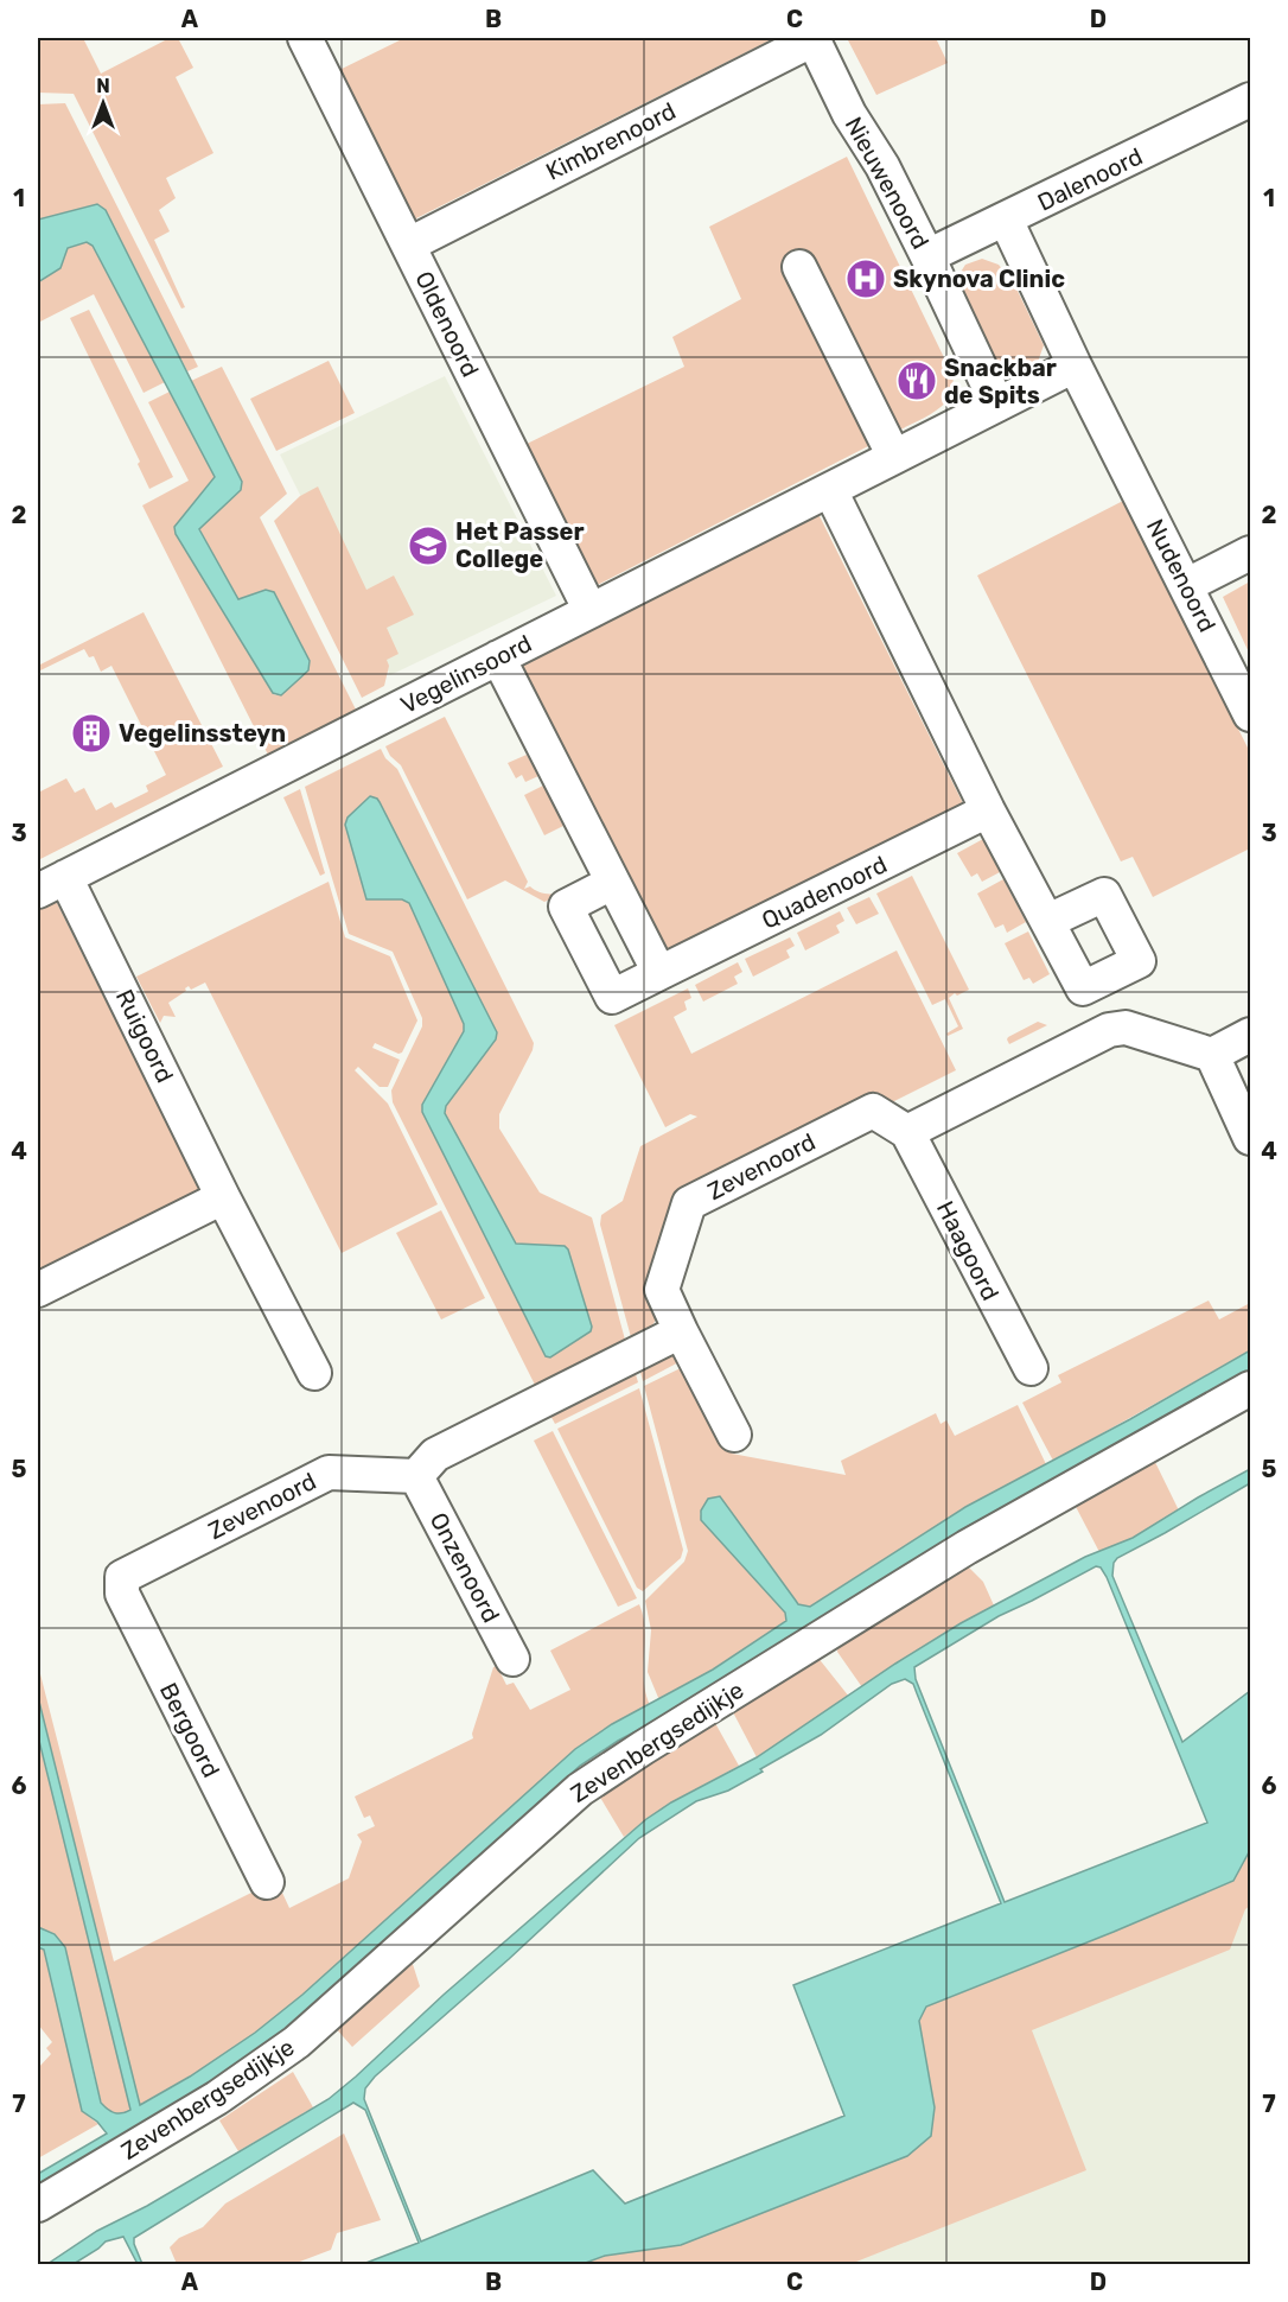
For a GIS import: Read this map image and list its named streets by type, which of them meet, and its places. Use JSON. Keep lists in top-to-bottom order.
{
  "streets": {
    "street": [
      "Kimbrenoord",
      "Dalenoord",
      "Nieuwenoord",
      "Oldenoord",
      "Nudenoord",
      "Vegelinsoord",
      "Quadenoord",
      "Ruigoord",
      "Zevenoord",
      "Haagoord",
      "Onzenoord",
      "Bergoord",
      "Zevenbergsedijkje"
    ]
  },
  "crossings": [
    ["Kimbrenoord", "Nieuwenoord"],
    ["Kimbrenoord", "Oldenoord"],
    ["Dalenoord", "Nieuwenoord"],
    ["Nieuwenoord", "Vegelinsoord"],
    ["Oldenoord", "Vegelinsoord"],
    ["Nudenoord", "Vegelinsoord"],
    ["Vegelinsoord", "Ruigoord"],
    ["Zevenoord", "Haagoord"],
    ["Zevenoord", "Onzenoord"],
    ["Zevenoord", "Bergoord"]
  ],
  "places": {
    "hospital": ["Skynova Clinic"],
    "restaurant": ["Snackbar de Spits"],
    "school or university": ["Het Passer College"],
    "building": ["Vegelinssteyn"]
  },
  "north": "top",
  "grid": {
    "columns": [
      "A",
      "B",
      "C",
      "D"
    ],
    "rows": [
      "1",
      "2",
      "3",
      "4",
      "5",
      "6",
      "7"
    ]
  }
}
